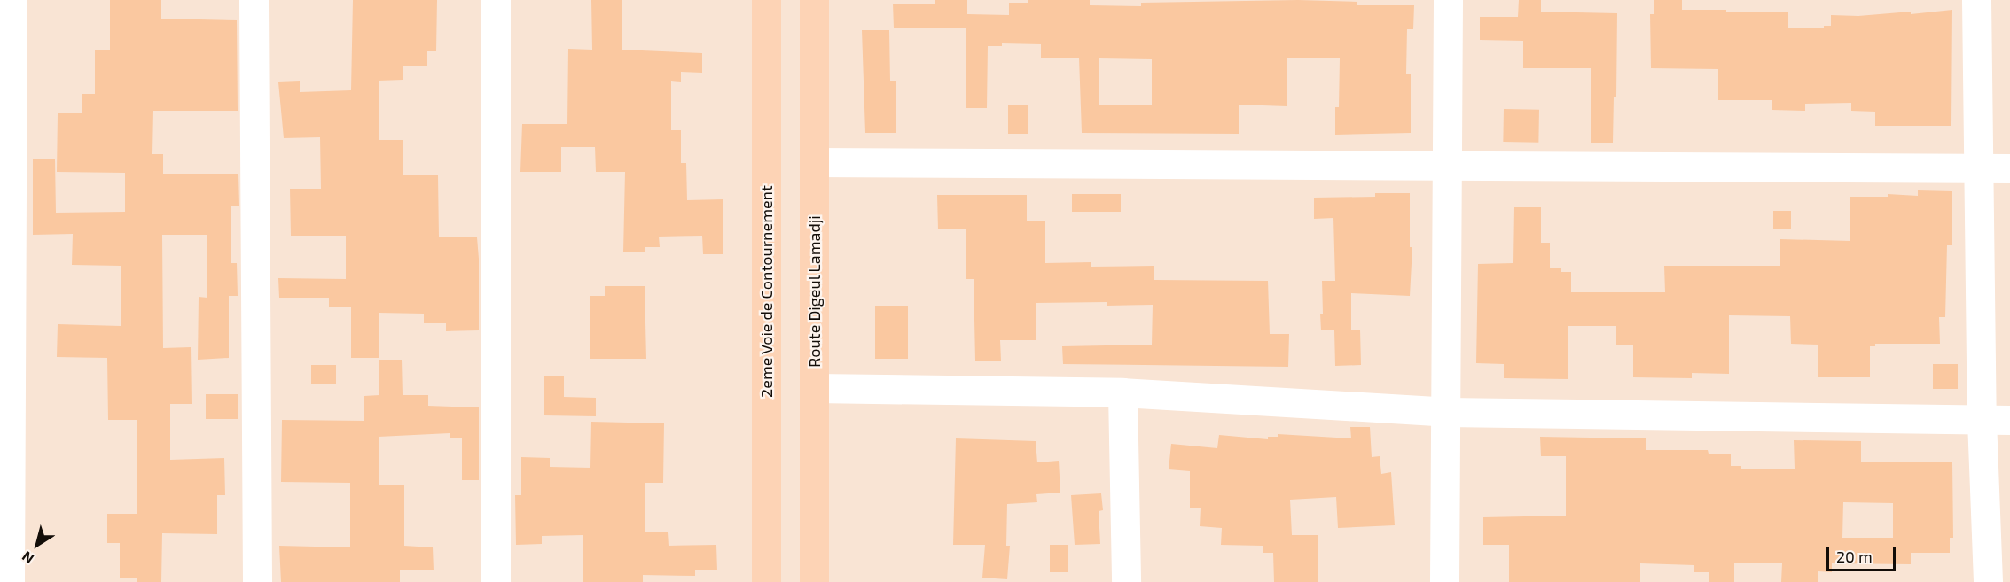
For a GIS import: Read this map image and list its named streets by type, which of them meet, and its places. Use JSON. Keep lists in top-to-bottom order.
{
  "streets": {
    "main road": ["2eme Voie de Contournement", "Route Digeul Lamadji"]
  },
  "scale_bar": "20 m",
  "north": "bottom left"
}
